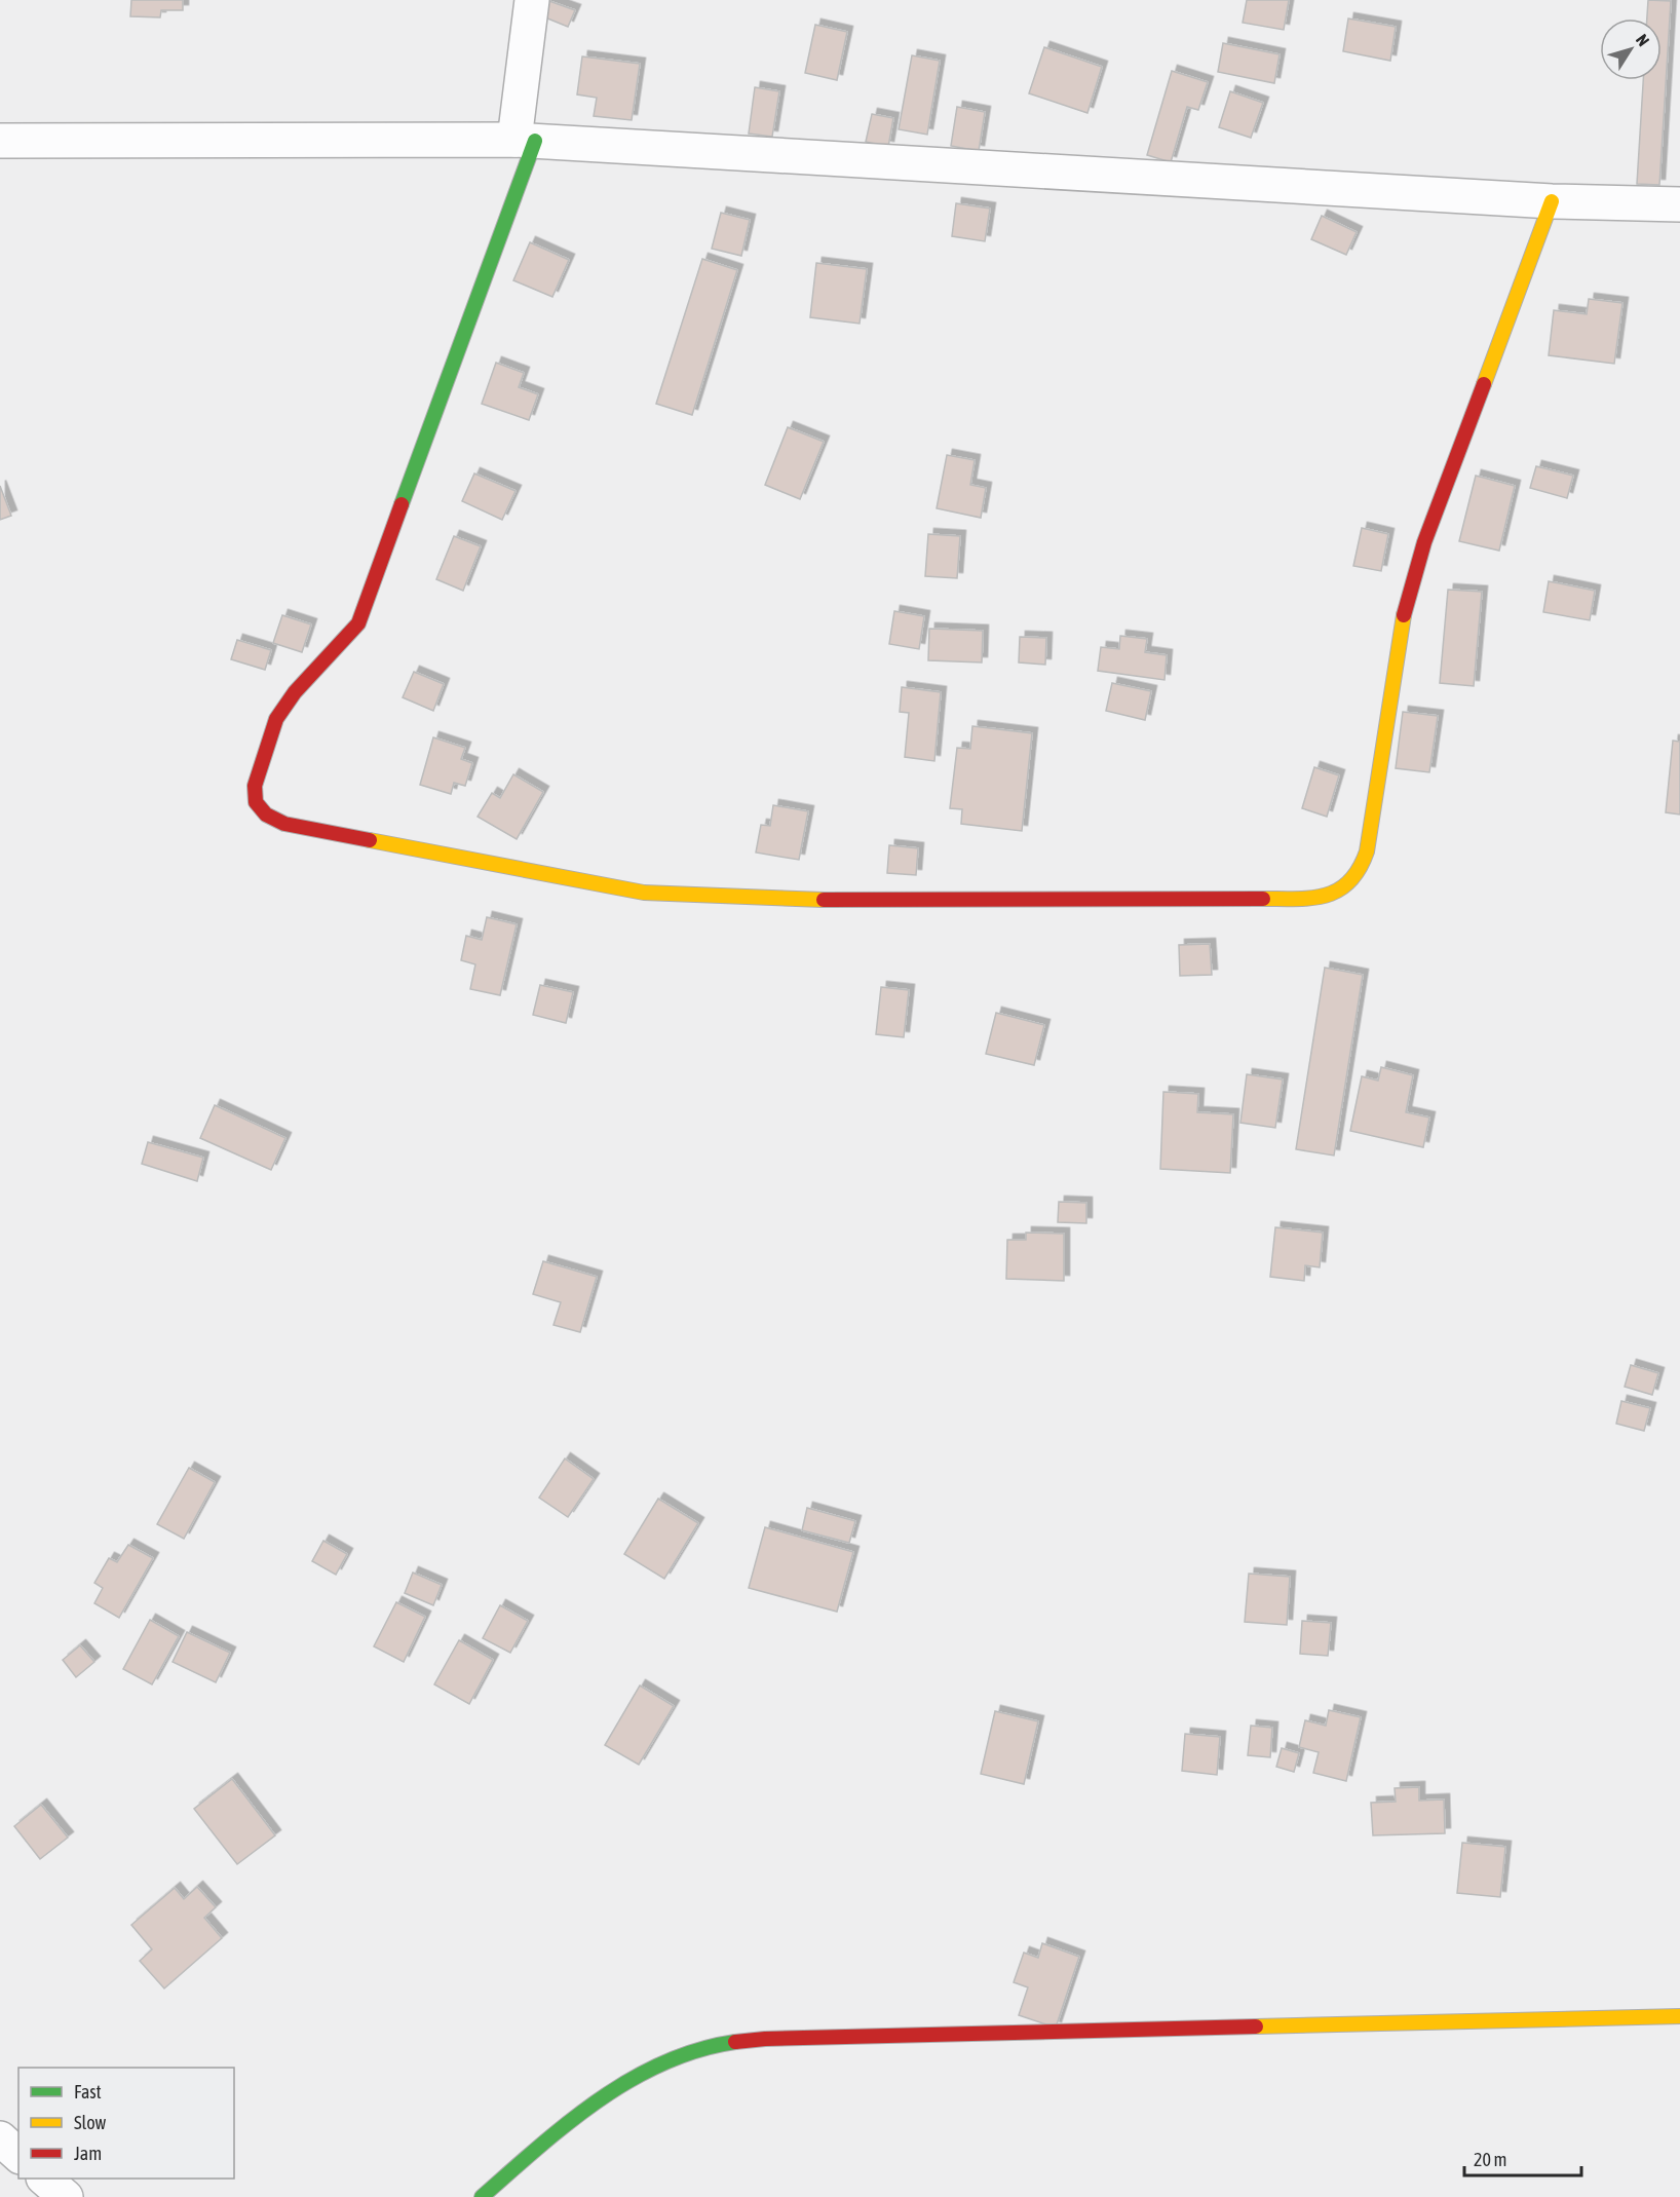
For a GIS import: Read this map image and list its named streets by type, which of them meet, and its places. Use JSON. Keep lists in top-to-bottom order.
{
  "legend": ["Fast", "Slow", "Jam"],
  "scale_bar": "20 m",
  "north": "top right"
}
